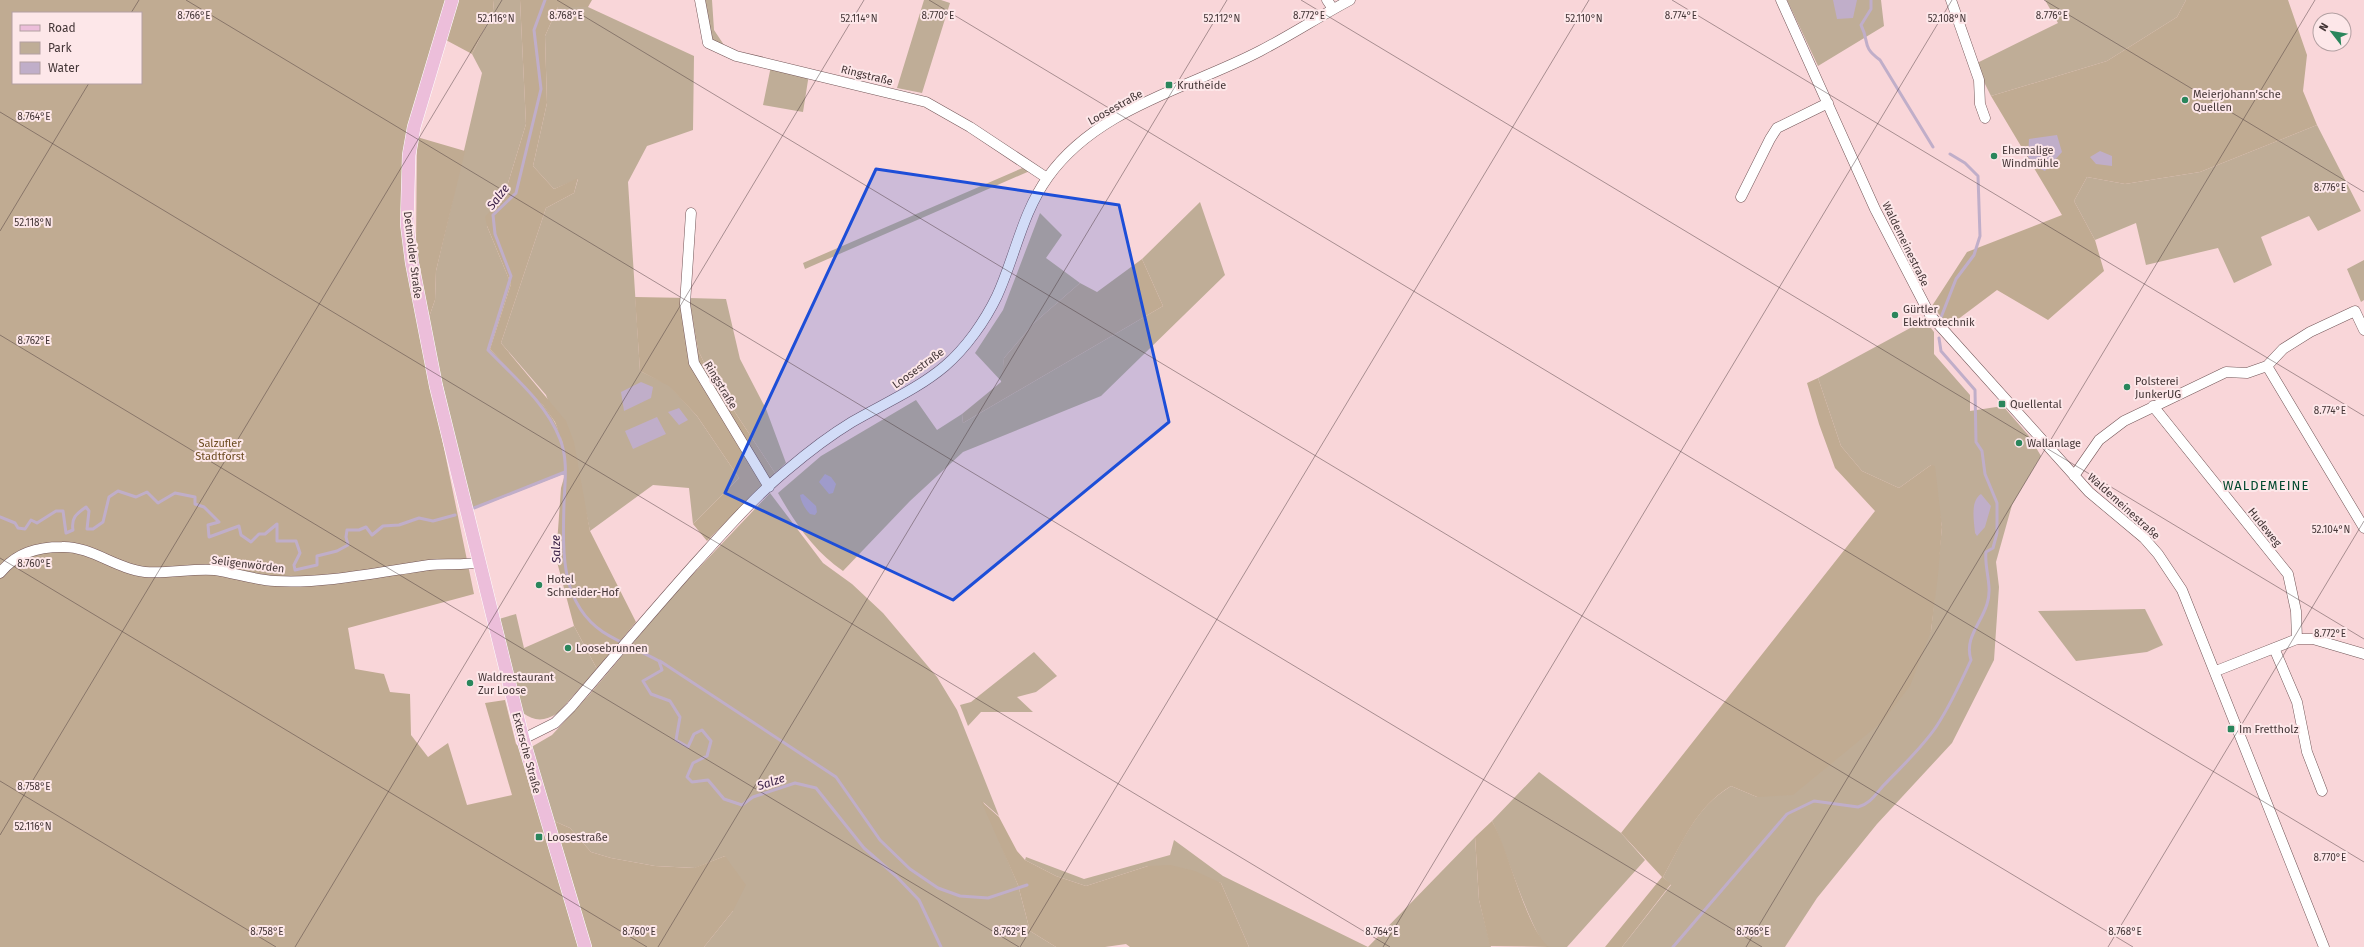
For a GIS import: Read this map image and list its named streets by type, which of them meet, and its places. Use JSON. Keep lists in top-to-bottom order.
{
  "streets": {
    "main road": ["Detmolder Straße", "Extersche Straße"],
    "street": [
      "Ringstraße",
      "Loosestraße",
      "Waldemeinestraße",
      "Hudeweg",
      "Seligenwörden"
    ]
  },
  "crossings": [
    ["Ringstraße", "Loosestraße"],
    ["Loosestraße", "Extersche Straße"],
    ["Detmolder Straße", "Extersche Straße"],
    ["Seligenwörden", "Extersche Straße"]
  ],
  "districts": ["WALDEMEINE"],
  "water": ["Salze"],
  "parks": ["Salzufler Stadtforst"],
  "places": {
    "transit": [
      "Krutheide",
      "Quellental",
      "Im Frettholz",
      "Loosestraße"
    ],
    "other": [
      "Meierjohann’sche Quellen",
      "Ehemalige Windmühle",
      "Gürtler Elektrotechnik",
      "Polsterei JunkerUG",
      "Wallanlage",
      "Hotel Schneider-Hof",
      "Loosebrunnen",
      "Waldrestaurant Zur Loose"
    ]
  },
  "legend": ["Road", "Park", "Water"],
  "north": "top left",
  "coordinates": [
    "8.766°E",
    "8.768°E",
    "8.770°E",
    "8.772°E",
    "8.774°E",
    "8.776°E",
    "52.114°N",
    "52.116°N",
    "52.112°N",
    "52.110°N",
    "52.108°N",
    "8.764°E",
    "52.118°N",
    "8.762°E",
    "52.104°N",
    "8.760°E",
    "8.758°E"
  ]
}
